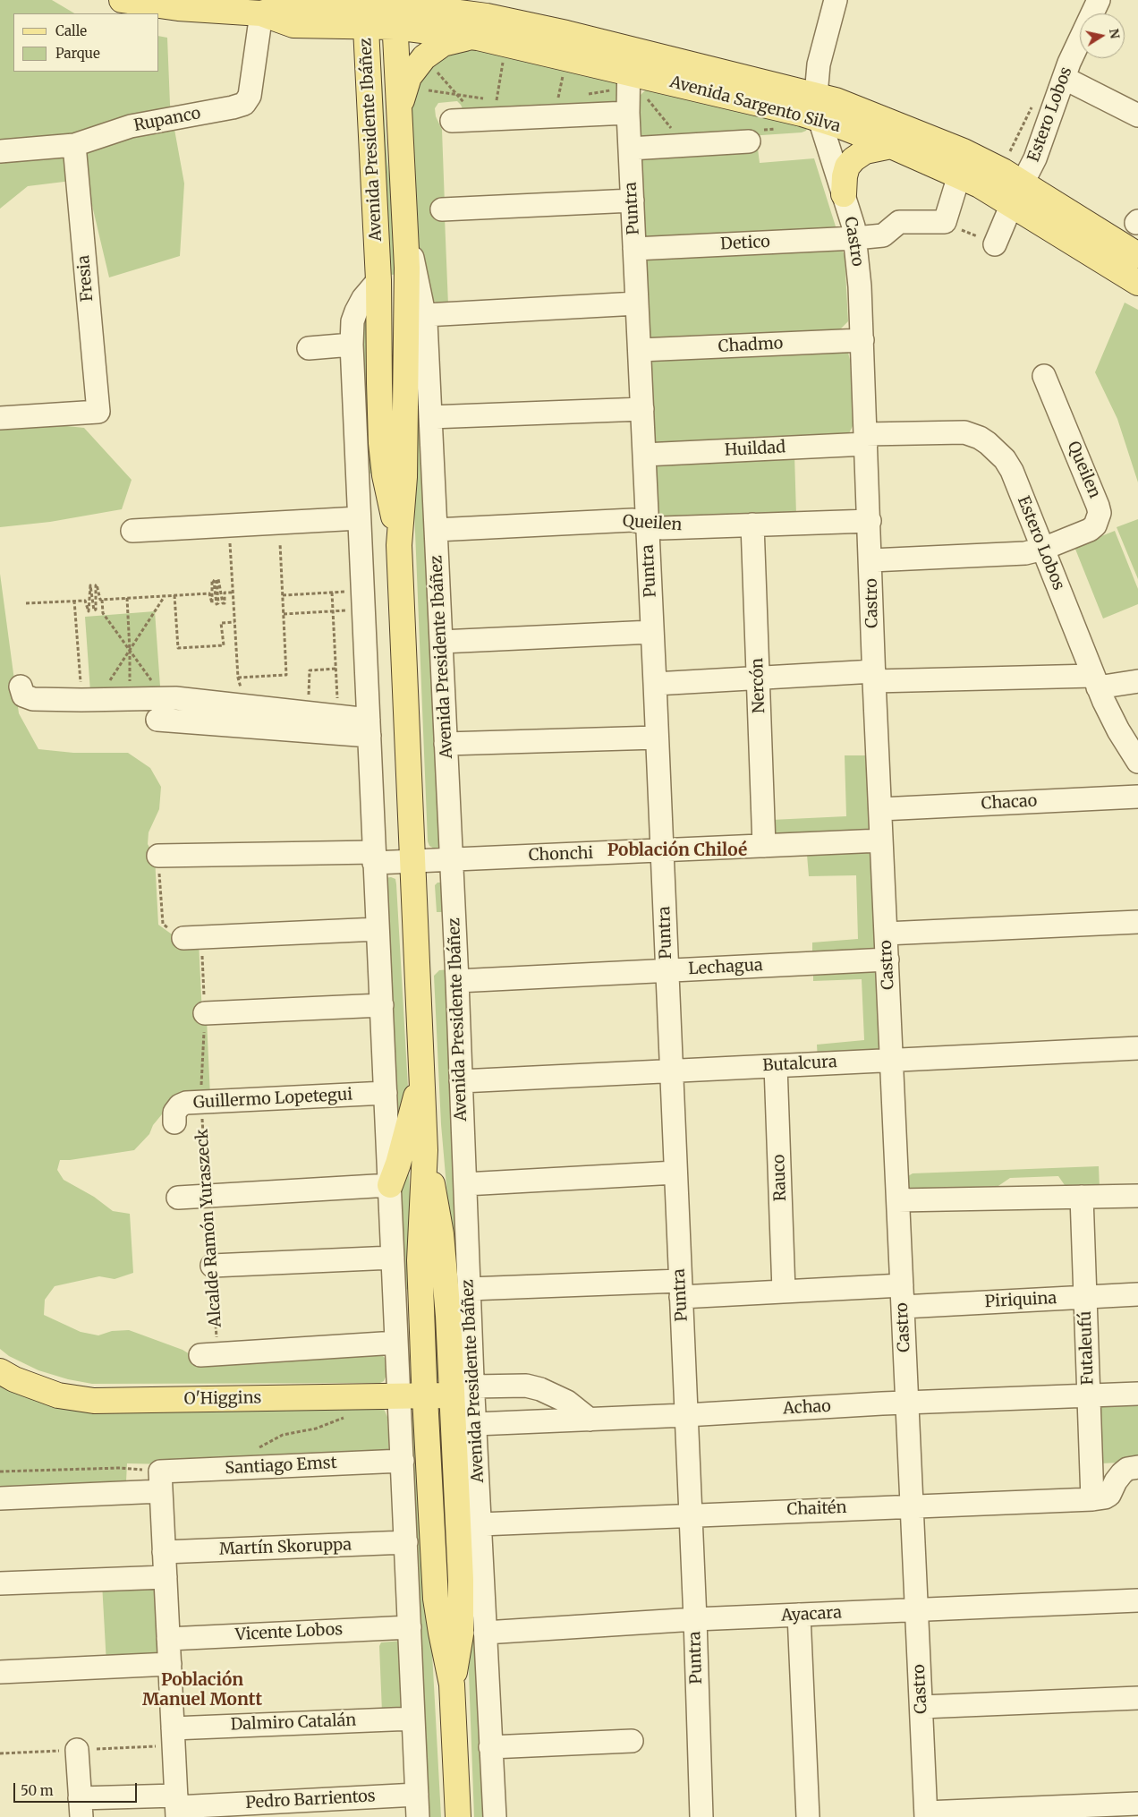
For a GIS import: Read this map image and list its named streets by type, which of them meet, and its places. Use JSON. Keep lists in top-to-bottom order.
{
  "streets": {
    "main road": ["Avenida Sargento Silva", "Avenida Presidente Ibáñez", "O'Higgins"],
    "street": [
      "Estero Lobos",
      "Rupanco",
      "Puntra",
      "Castro",
      "Detico",
      "Fresia",
      "Chadmo",
      "Huildad",
      "Queilen",
      "Nercón",
      "Chacao",
      "Chonchi",
      "Lechagua",
      "Butalcura",
      "Guillermo Lopetegui",
      "Rauco",
      "Piriquina",
      "Futaleufú",
      "Achao",
      "Santiago Emst",
      "Chaitén",
      "Martín Skoruppa",
      "Ayacara",
      "Vicente Lobos",
      "Dalmiro Catalán",
      "Pedro Barrientos"
    ],
    "path": ["Alcalde Ramón Yuraszeck"]
  },
  "crossings": [
    ["Avenida Sargento Silva", "Estero Lobos"],
    ["Avenida Sargento Silva", "Rupanco"],
    ["Avenida Sargento Silva", "Avenida Presidente Ibáñez"],
    ["Avenida Sargento Silva", "Puntra"],
    ["Avenida Sargento Silva", "Castro"],
    ["Estero Lobos", "Castro"],
    ["Estero Lobos", "Huildad"],
    ["Estero Lobos", "Queilen"],
    ["Rupanco", "Fresia"],
    ["Avenida Presidente Ibáñez", "Queilen"],
    ["Avenida Presidente Ibáñez", "Chonchi"],
    ["Avenida Presidente Ibáñez", "Lechagua"],
    ["Avenida Presidente Ibáñez", "Butalcura"],
    ["Avenida Presidente Ibáñez", "Piriquina"],
    ["Avenida Presidente Ibáñez", "O'Higgins"],
    ["Avenida Presidente Ibáñez", "Achao"],
    ["Avenida Presidente Ibáñez", "Chaitén"],
    ["Avenida Presidente Ibáñez", "Ayacara"],
    ["Puntra", "Detico"],
    ["Puntra", "Chadmo"],
    ["Puntra", "Huildad"],
    ["Puntra", "Queilen"],
    ["Puntra", "Chonchi"],
    ["Puntra", "Lechagua"],
    ["Puntra", "Butalcura"],
    ["Puntra", "Piriquina"],
    ["Puntra", "Achao"],
    ["Puntra", "Chaitén"],
    ["Puntra", "Ayacara"],
    ["Castro", "Detico"],
    ["Castro", "Chadmo"],
    ["Castro", "Huildad"],
    ["Castro", "Queilen"],
    ["Castro", "Chacao"],
    ["Castro", "Chonchi"],
    ["Castro", "Lechagua"],
    ["Castro", "Butalcura"],
    ["Castro", "Piriquina"],
    ["Castro", "Achao"],
    ["Castro", "Chaitén"],
    ["Castro", "Ayacara"],
    ["Queilen", "Nercón"],
    ["Nercón", "Chonchi"],
    ["Butalcura", "Rauco"],
    ["Guillermo Lopetegui", "Alcalde Ramón Yuraszeck"],
    ["Rauco", "Piriquina"],
    ["Piriquina", "Futaleufú"],
    ["Futaleufú", "Achao"],
    ["Futaleufú", "Chaitén"]
  ],
  "districts": ["Población Chiloé", "Población Manuel Montt"],
  "legend": ["Calle", "Parque"],
  "scale_bar": "50 m",
  "north": "right"
}
